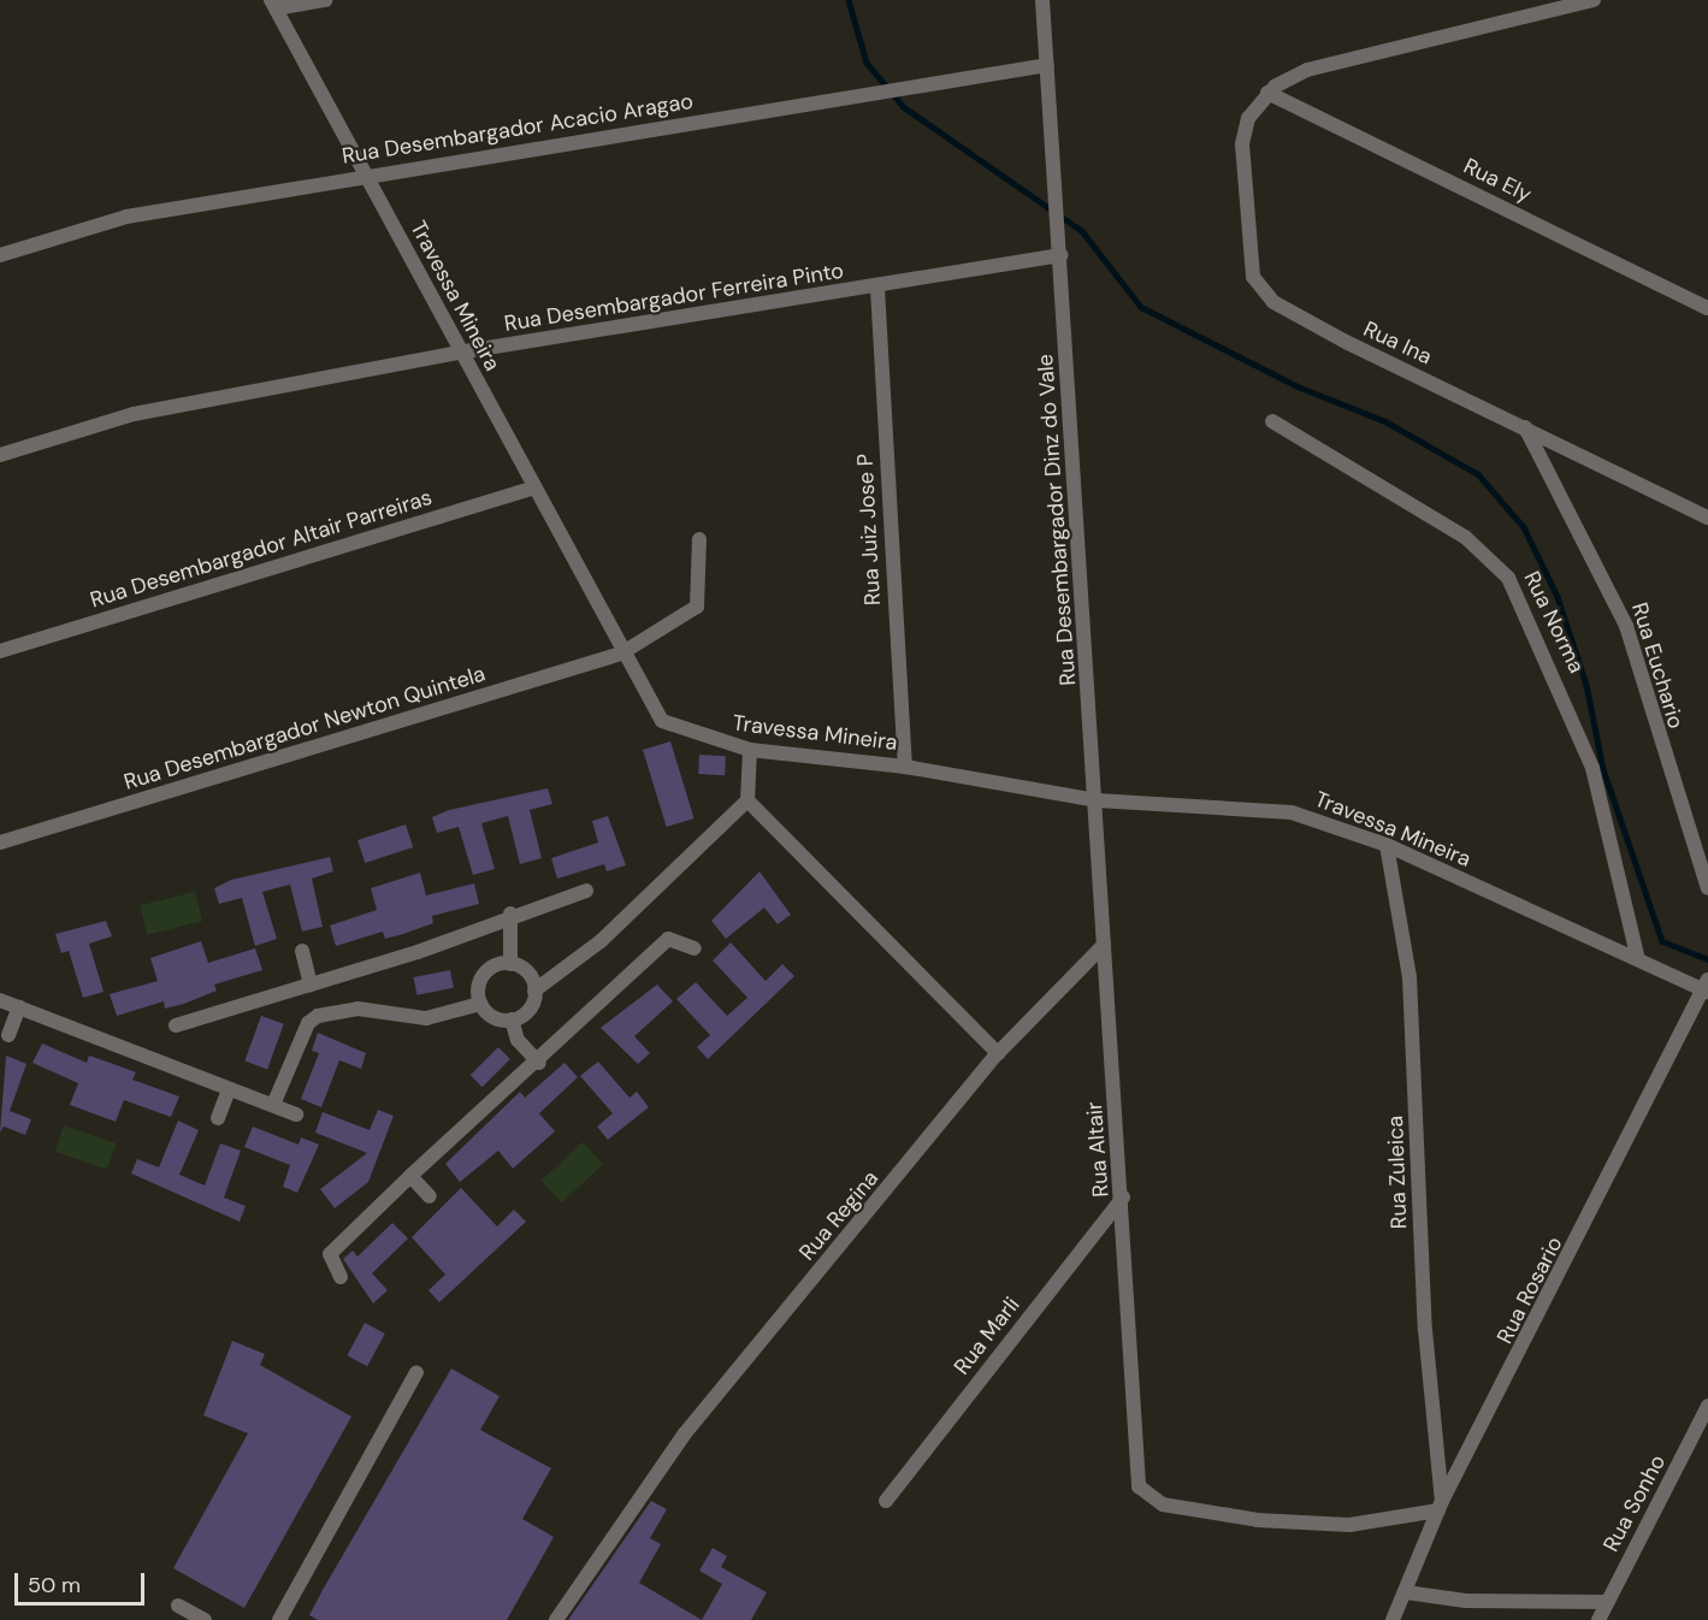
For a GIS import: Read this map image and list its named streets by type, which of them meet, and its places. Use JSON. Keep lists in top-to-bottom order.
{
  "streets": {
    "street": [
      "Rua Desembargador Acacio Aragao",
      "Rua Ely",
      "Travessa Mineira",
      "Rua Desembargador Ferreira Pinto",
      "Rua Ina",
      "Rua Desembargador Dinz do Vale",
      "Rua Juiz Jose P",
      "Rua Desembargador Altair Parreiras",
      "Rua Norma",
      "Rua Euchario",
      "Rua Desembargador Newton Quintela",
      "Rua Altair",
      "Rua Zuleica",
      "Rua Regina",
      "Rua Rosario",
      "Rua Marli",
      "Rua Sonho"
    ]
  },
  "crossings": [
    ["Rua Desembargador Acacio Aragao", "Travessa Mineira"],
    ["Rua Desembargador Acacio Aragao", "Rua Desembargador Dinz do Vale"],
    ["Rua Ely", "Rua Ina"],
    ["Travessa Mineira", "Rua Desembargador Ferreira Pinto"],
    ["Travessa Mineira", "Rua Desembargador Dinz do Vale"],
    ["Travessa Mineira", "Rua Juiz Jose P"],
    ["Travessa Mineira", "Rua Desembargador Altair Parreiras"],
    ["Travessa Mineira", "Rua Norma"],
    ["Travessa Mineira", "Rua Desembargador Newton Quintela"],
    ["Travessa Mineira", "Rua Altair"],
    ["Travessa Mineira", "Rua Zuleica"],
    ["Travessa Mineira", "Rua Rosario"],
    ["Rua Desembargador Ferreira Pinto", "Rua Desembargador Dinz do Vale"],
    ["Rua Desembargador Ferreira Pinto", "Rua Juiz Jose P"],
    ["Rua Ina", "Rua Euchario"],
    ["Rua Desembargador Dinz do Vale", "Rua Altair"],
    ["Rua Altair", "Rua Zuleica"],
    ["Rua Altair", "Rua Regina"],
    ["Rua Altair", "Rua Rosario"],
    ["Rua Altair", "Rua Marli"],
    ["Rua Zuleica", "Rua Rosario"]
  ],
  "scale_bar": "50 m"
}
